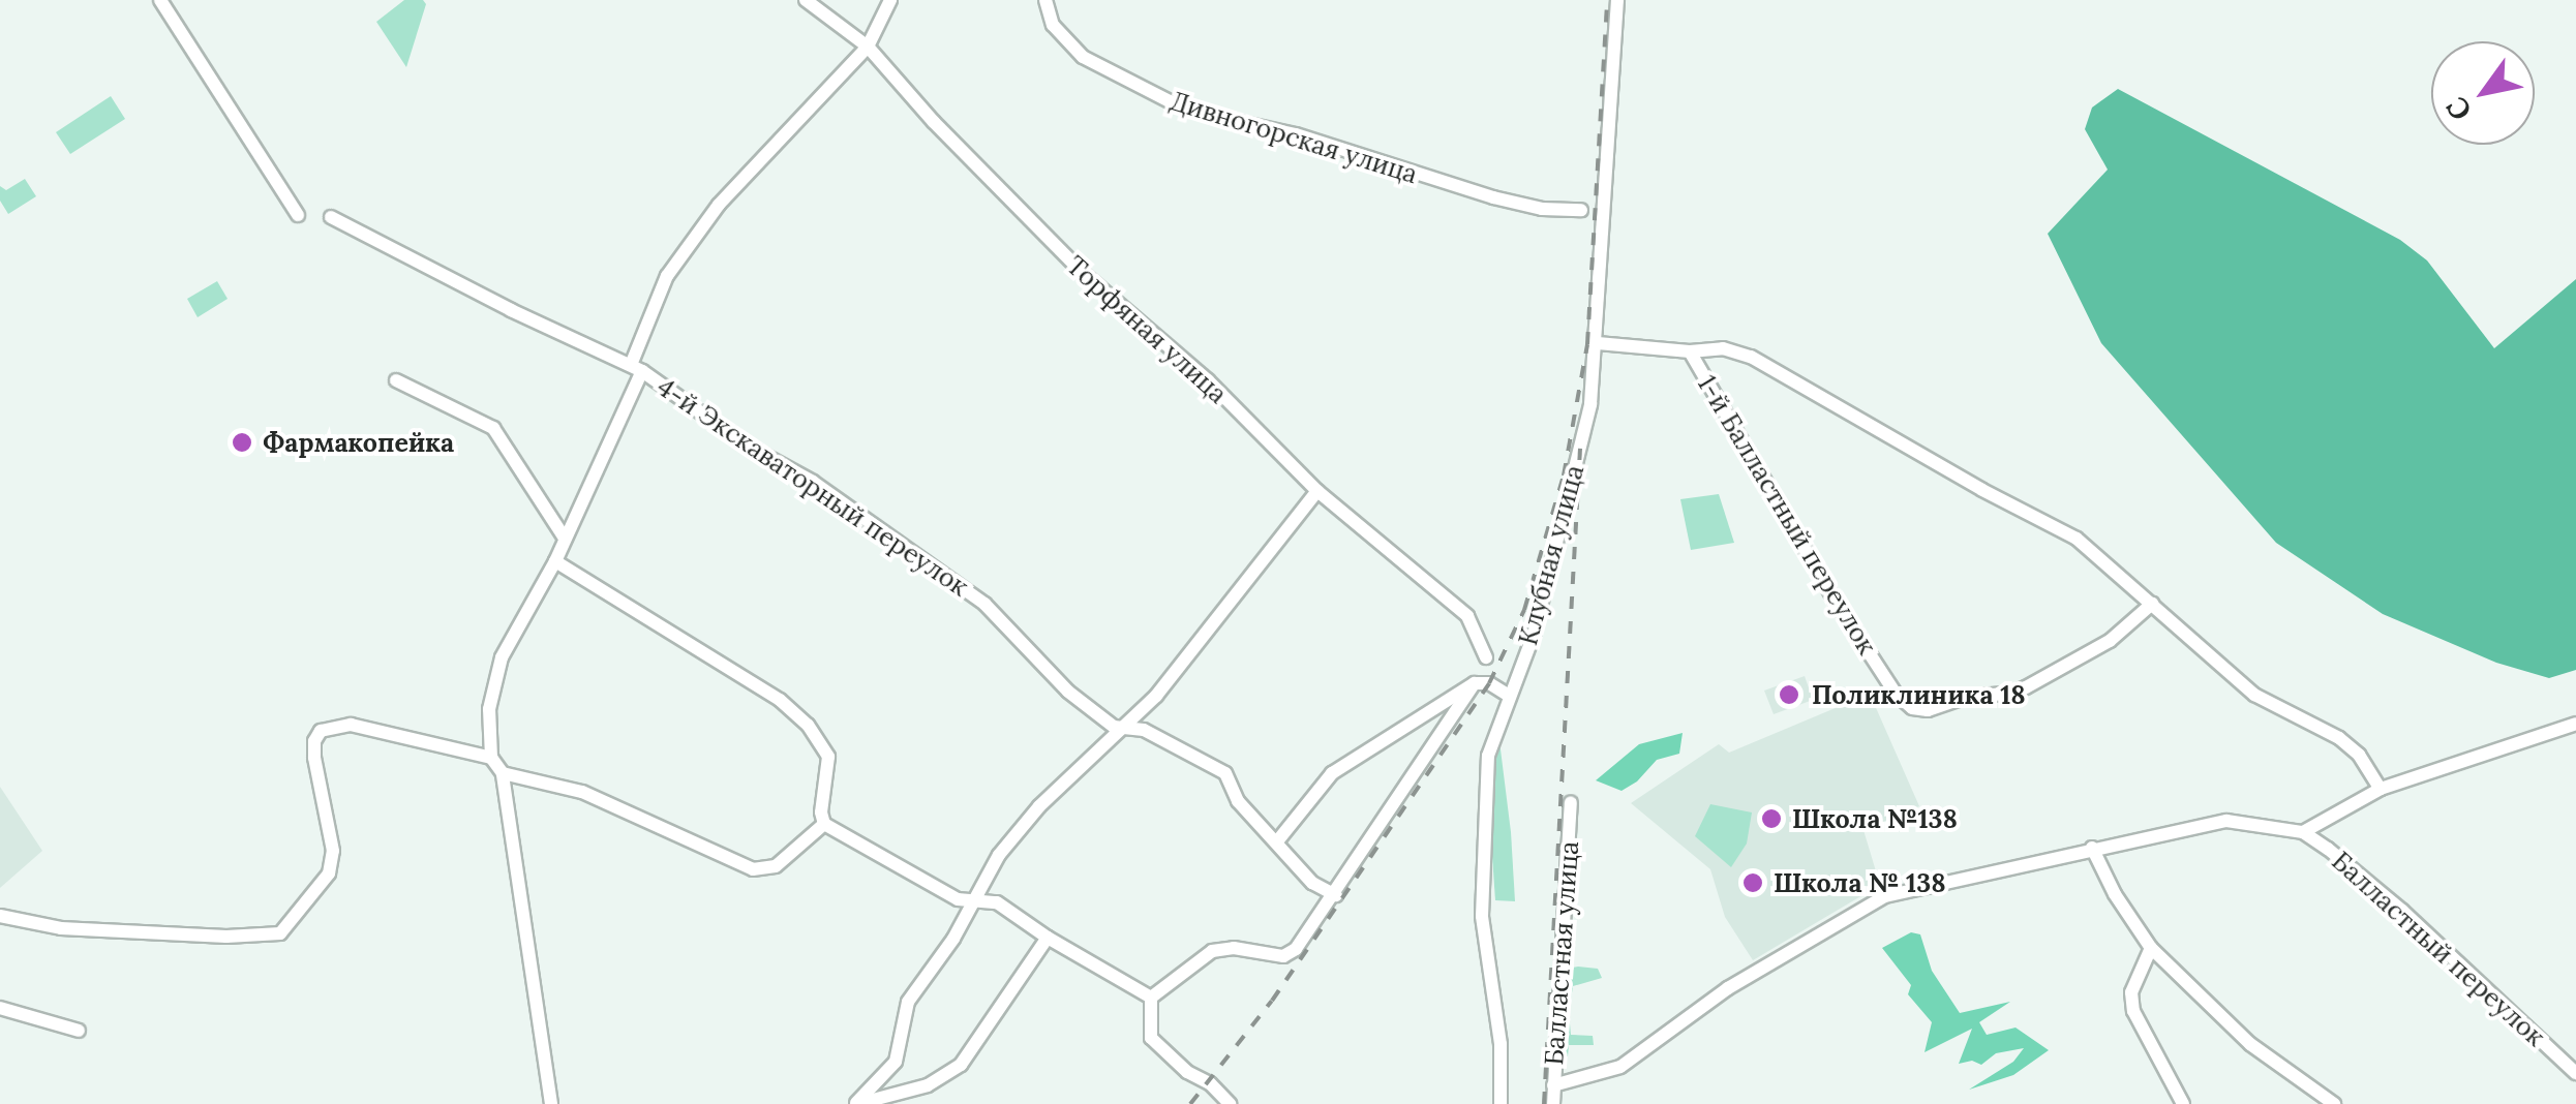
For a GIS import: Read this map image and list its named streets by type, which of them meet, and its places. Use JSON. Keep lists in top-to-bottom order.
{
  "streets": {
    "street": [
      "Дивногорская улица",
      "Торфяная улица",
      "4-й Экскаваторный переулок",
      "1-й Балластный переулок",
      "Клубная улица",
      "Балластный переулок",
      "Балластная улица"
    ]
  },
  "crossings": [
    ["1-й Балластный переулок", "Клубная улица"],
    ["Балластный переулок", "Балластная улица"]
  ],
  "places": [
    "Фармакопейка",
    "Поликлиника 18",
    "Школа №138",
    "Школа № 138"
  ],
  "north": "bottom left"
}
